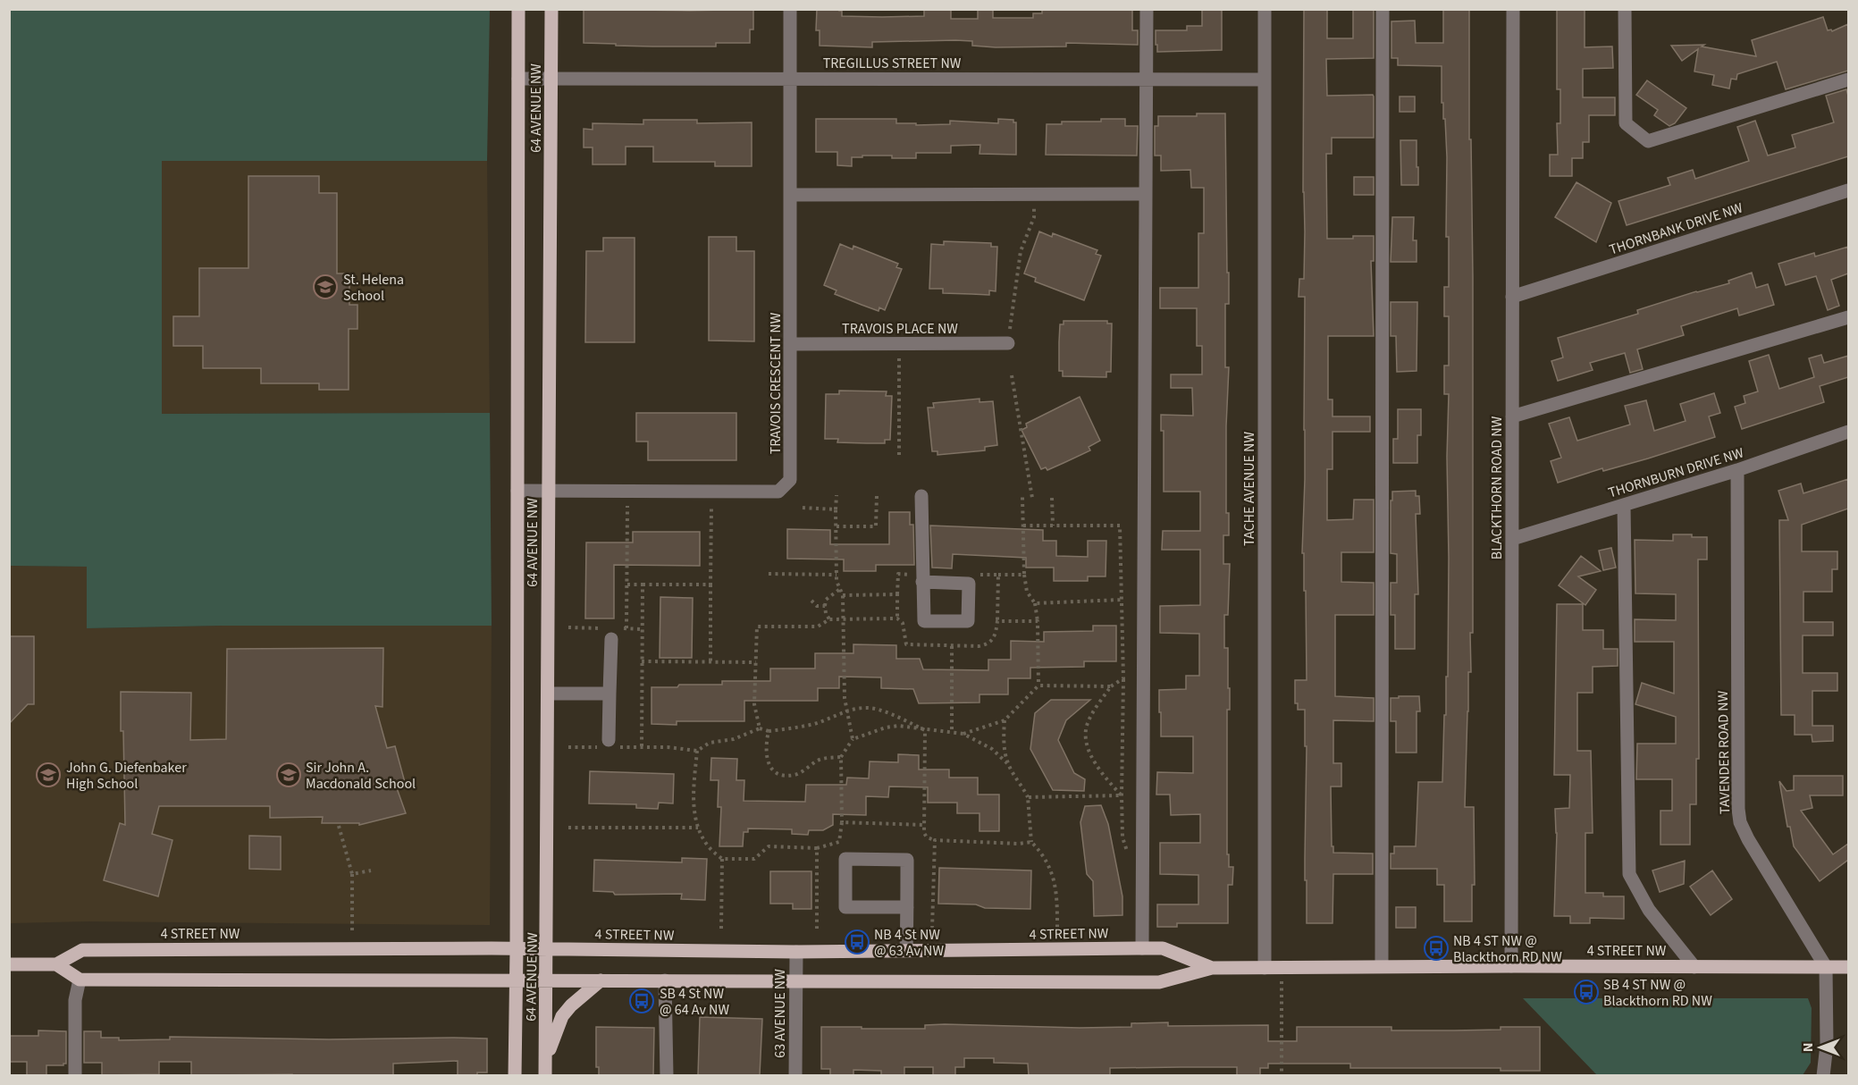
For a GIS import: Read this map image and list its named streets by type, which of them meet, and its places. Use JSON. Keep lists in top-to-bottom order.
{
  "streets": {
    "main road": ["64 AVENUE NW", "4 STREET NW"],
    "street": [
      "TREGILLUS STREET NW",
      "THORNBANK DRIVE NW",
      "TRAVOIS PLACE NW",
      "TRAVOIS CRESCENT NW",
      "THORNBURN DRIVE NW",
      "BLACKTHORN ROAD NW",
      "TACHE AVENUE NW",
      "TAVENDER ROAD NW",
      "63 AVENUE NW"
    ]
  },
  "crossings": [
    ["TREGILLUS STREET NW", "64 AVENUE NW"],
    ["TREGILLUS STREET NW", "TRAVOIS CRESCENT NW"],
    ["TREGILLUS STREET NW", "TACHE AVENUE NW"],
    ["64 AVENUE NW", "TRAVOIS CRESCENT NW"],
    ["64 AVENUE NW", "4 STREET NW"],
    ["THORNBANK DRIVE NW", "BLACKTHORN ROAD NW"],
    ["TRAVOIS PLACE NW", "TRAVOIS CRESCENT NW"],
    ["THORNBURN DRIVE NW", "BLACKTHORN ROAD NW"],
    ["THORNBURN DRIVE NW", "TAVENDER ROAD NW"],
    ["BLACKTHORN ROAD NW", "4 STREET NW"],
    ["TACHE AVENUE NW", "4 STREET NW"],
    ["TAVENDER ROAD NW", "4 STREET NW"],
    ["4 STREET NW", "63 AVENUE NW"]
  ],
  "places": {
    "school or university": ["St. Helena School", "John G. Diefenbaker High School", "Sir John A. Macdonald School"],
    "bus stop": [
      "NB 4 St NW @ 63 Av NW",
      "NB 4 ST NW @ Blackthorn RD NW",
      "SB 4 ST NW @ Blackthorn RD NW",
      "SB 4 St NW @ 64 Av NW"
    ]
  },
  "north": "left"
}
